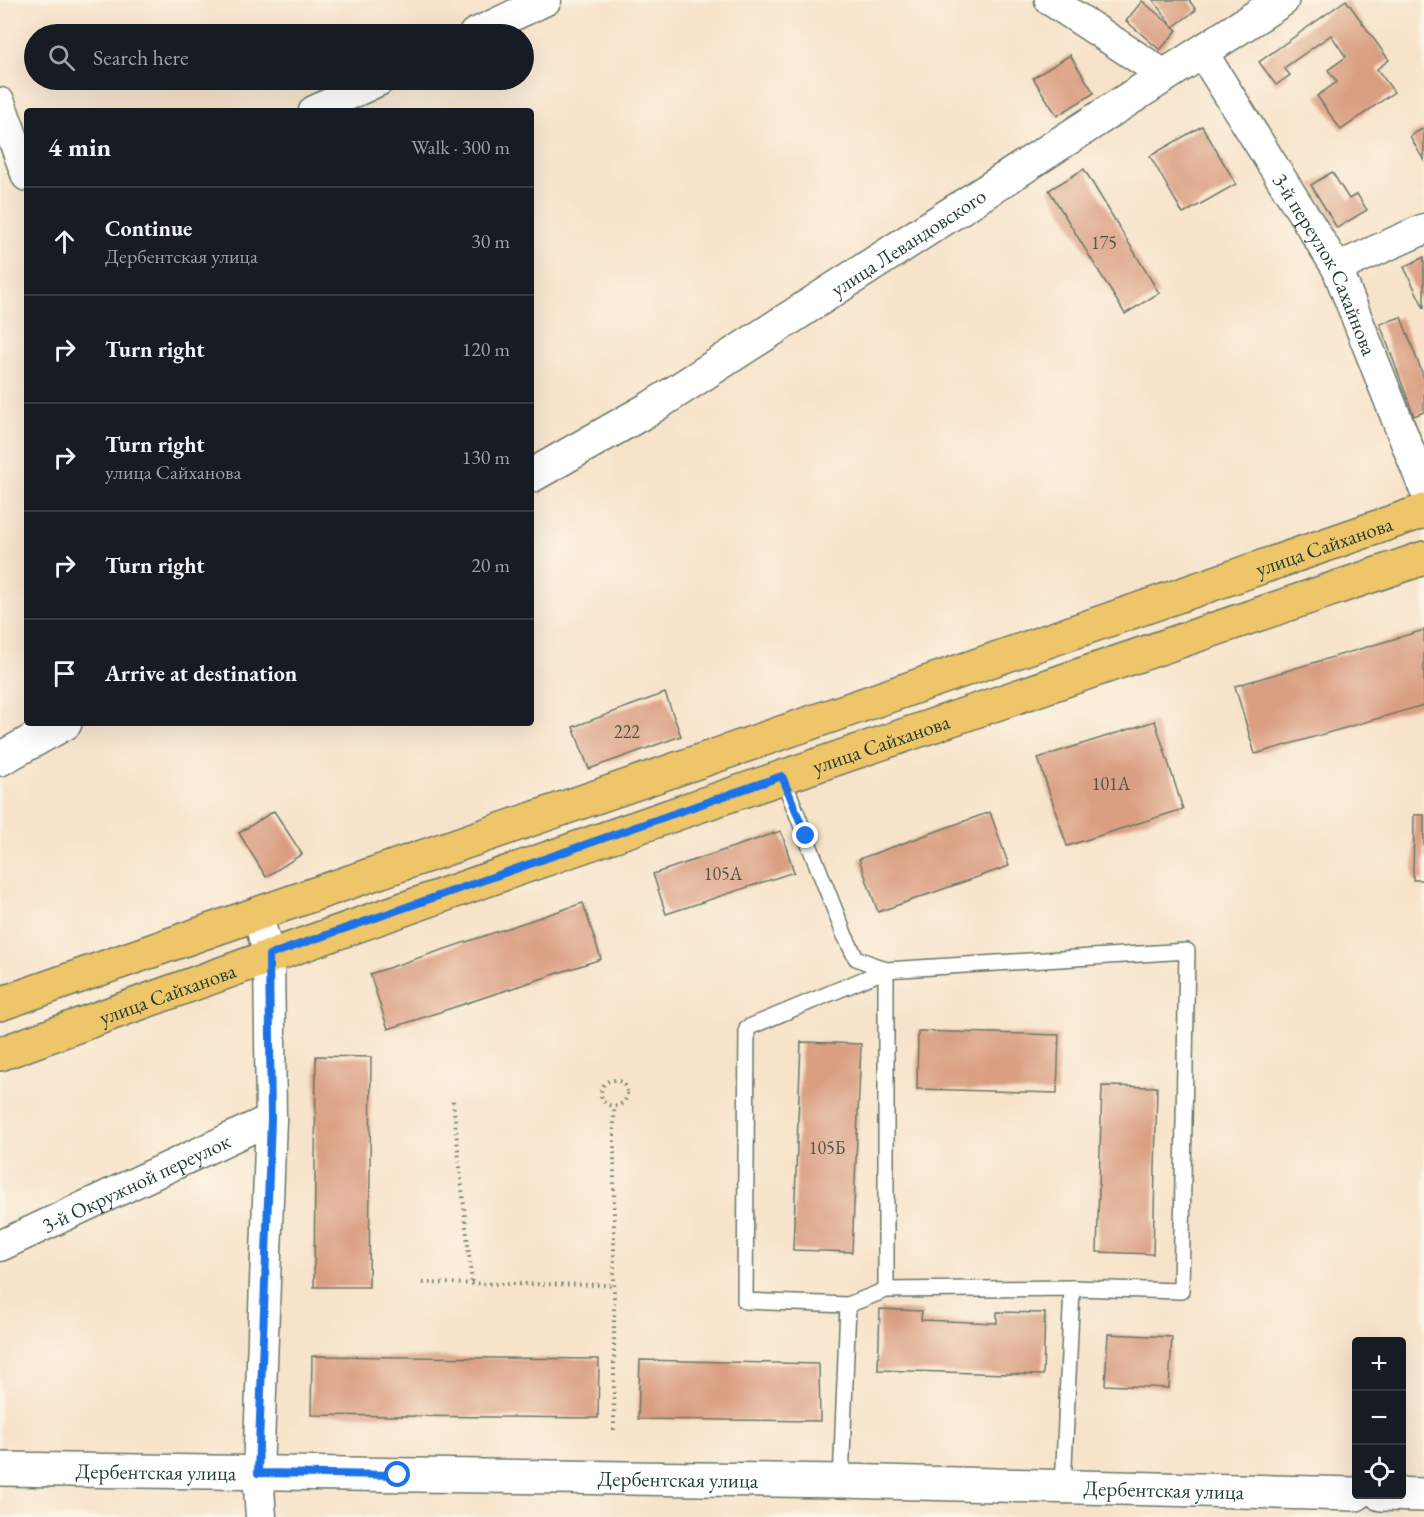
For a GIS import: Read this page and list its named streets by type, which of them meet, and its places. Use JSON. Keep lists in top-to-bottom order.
{
  "streets": {
    "main road": ["улица Сайханова"],
    "street": [
      "улица Левандовского",
      "3-й переулок Сахайнова",
      "3-й Окружной переулок",
      "Дербентская улица"
    ]
  },
  "crossings": [
    ["улица Левандовского", "3-й переулок Сахайнова"]
  ],
  "house_numbers": [
    "175",
    "222",
    "101А",
    "105А",
    "105Б"
  ],
  "page": {
    "search": "Search here",
    "heading": ["4 min", "Walk · 300 m"],
    "list": [
      ["Continue", "Дербентская улица", "30 m"],
      ["Turn right", "120 m"],
      ["Turn right", "улица Сайханова", "130 m"],
      ["Turn right", "20 m"],
      "Arrive at destination"
    ],
    "map_buttons": ["+", "−"]
  }
}
